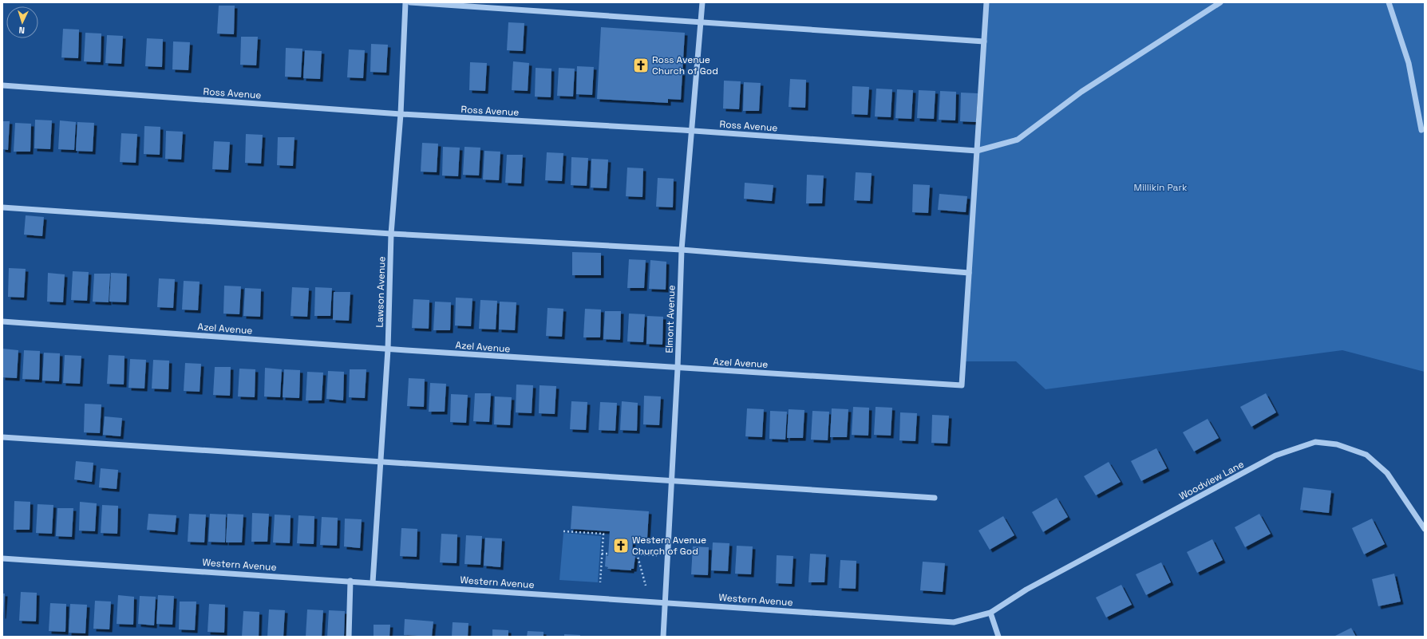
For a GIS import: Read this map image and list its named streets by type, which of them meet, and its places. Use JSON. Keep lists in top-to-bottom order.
{
  "streets": {
    "street": [
      "Ross Avenue",
      "Lawson Avenue",
      "Elmont Avenue",
      "Azel Avenue",
      "Woodview Lane",
      "Western Avenue"
    ]
  },
  "crossings": [
    ["Ross Avenue", "Lawson Avenue"],
    ["Ross Avenue", "Elmont Avenue"],
    ["Lawson Avenue", "Azel Avenue"],
    ["Lawson Avenue", "Western Avenue"],
    ["Elmont Avenue", "Azel Avenue"],
    ["Elmont Avenue", "Western Avenue"],
    ["Woodview Lane", "Western Avenue"]
  ],
  "parks": ["Millikin Park"],
  "places": {
    "church": ["Ross Avenue Church of God", "Western Avenue Church of God"]
  },
  "north": "bottom"
}
